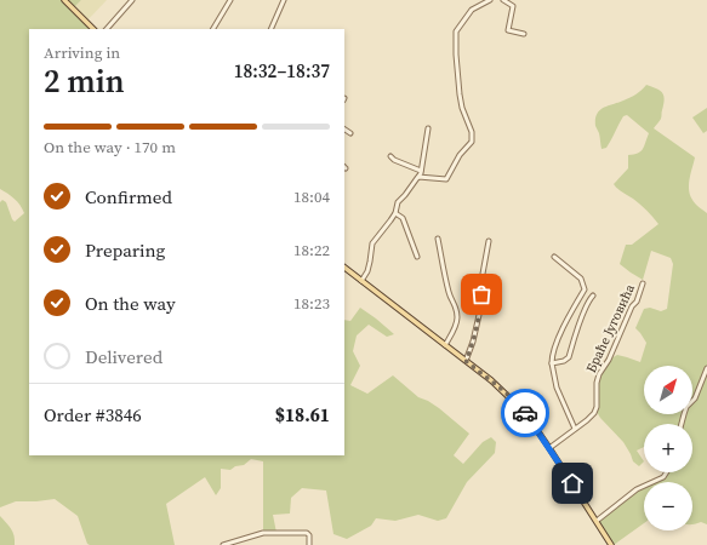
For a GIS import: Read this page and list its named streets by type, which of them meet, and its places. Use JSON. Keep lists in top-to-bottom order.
{
  "streets": {
    "street": ["Браће Југовића"]
  },
  "north": "top right",
  "page": {
    "heading": ["2 min", "Arriving in", "18:32–18:37"],
    "panel": ["Order #3846", "$18.61"],
    "bar": "On the way · 170 m",
    "list": [
      ["Confirmed", "18:04"],
      ["Preparing", "18:22"],
      ["On the way", "18:23"],
      "Delivered"
    ],
    "map_buttons": ["+", "−"]
  }
}
